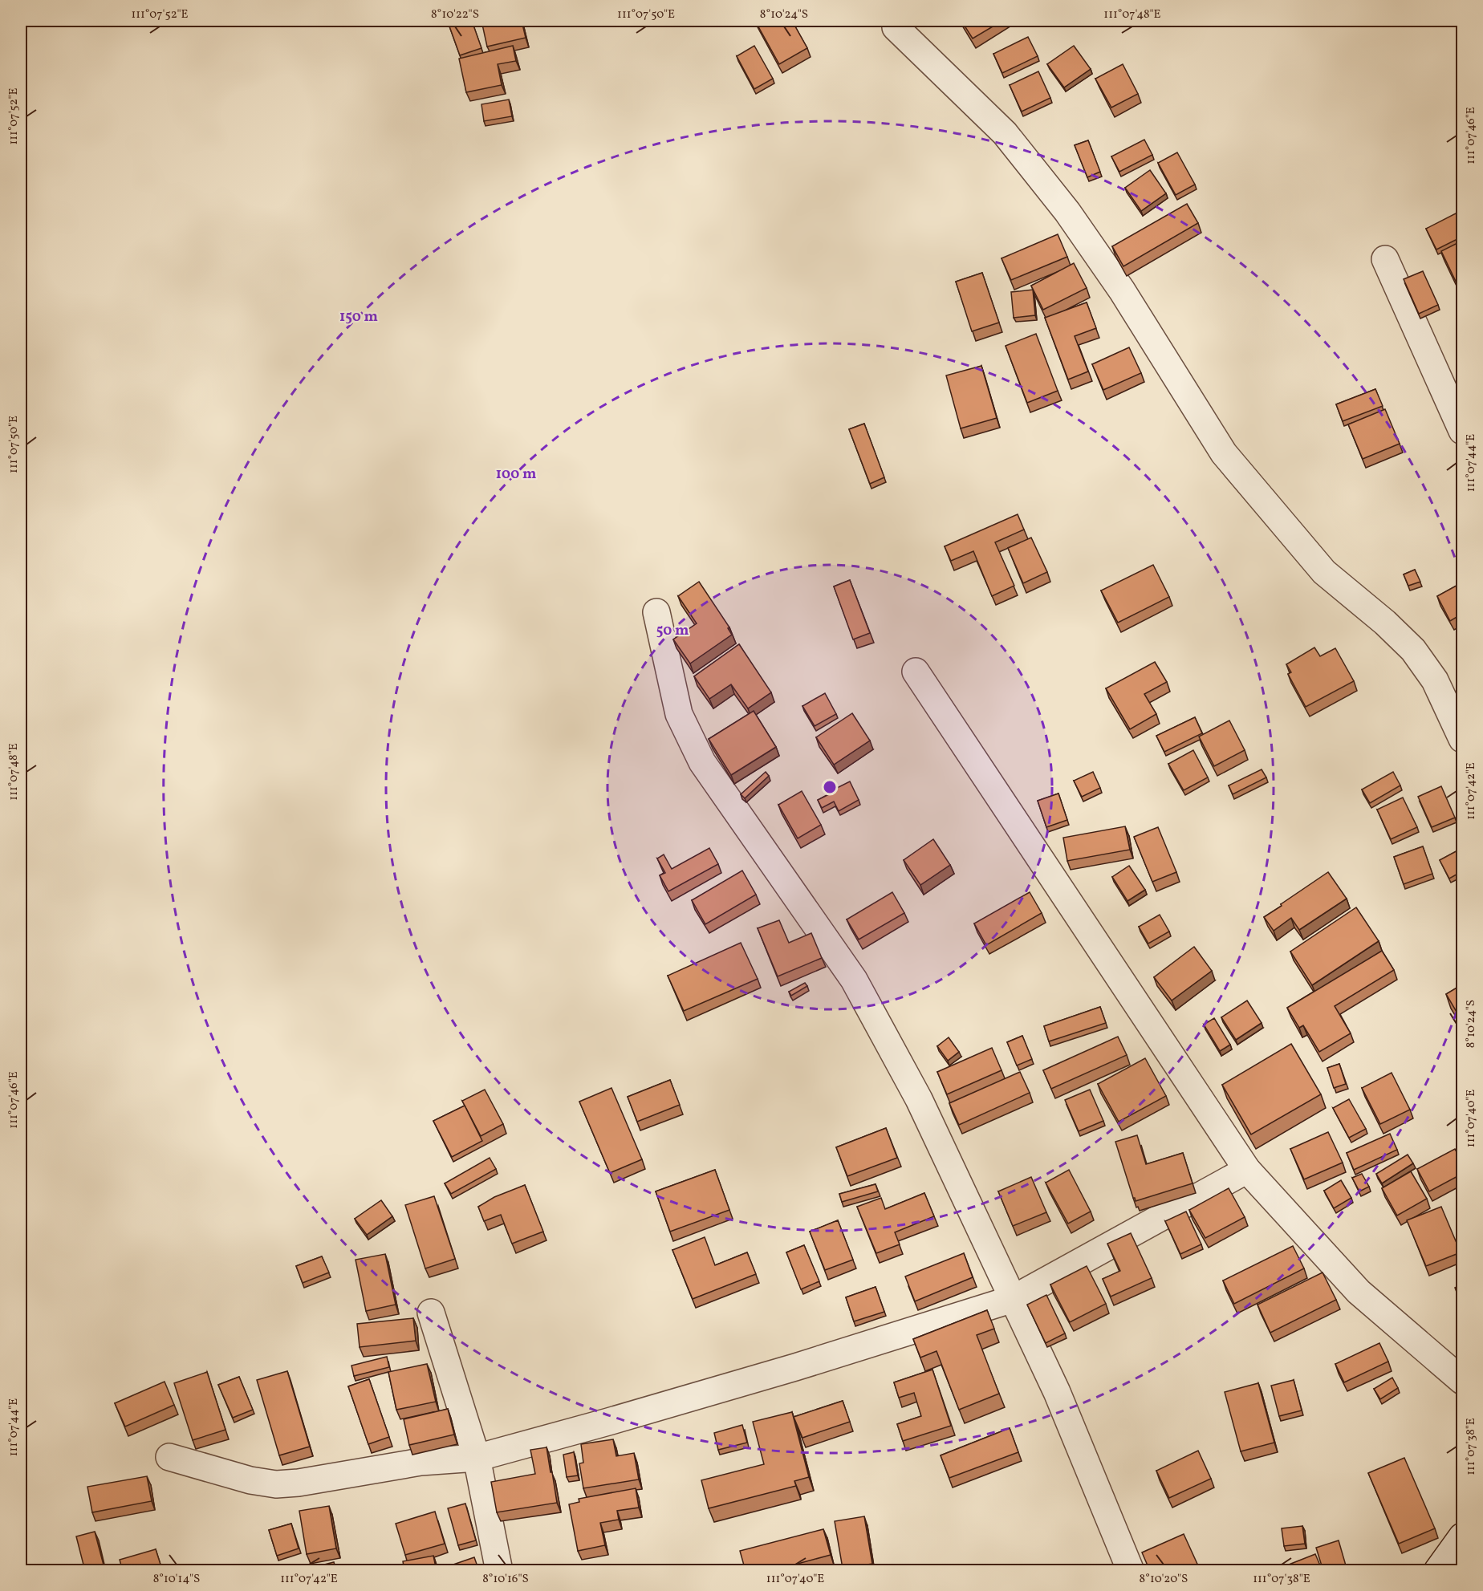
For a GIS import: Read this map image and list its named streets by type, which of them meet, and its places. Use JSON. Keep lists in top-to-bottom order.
{
  "coordinates": [
    "111°07'52\"E",
    "8°10'22\"S",
    "111°07'50\"E",
    "8°10'24\"S",
    "111°07'48\"E",
    "111°07'46\"E",
    "111°07'44\"E",
    "111°07'42\"E",
    "111°07'40\"E",
    "111°07'38\"E",
    "8°10'14\"S",
    "8°10'16\"S",
    "8°10'20\"S"
  ],
  "rings": ["150 m", "100 m", "50 m"]
}
